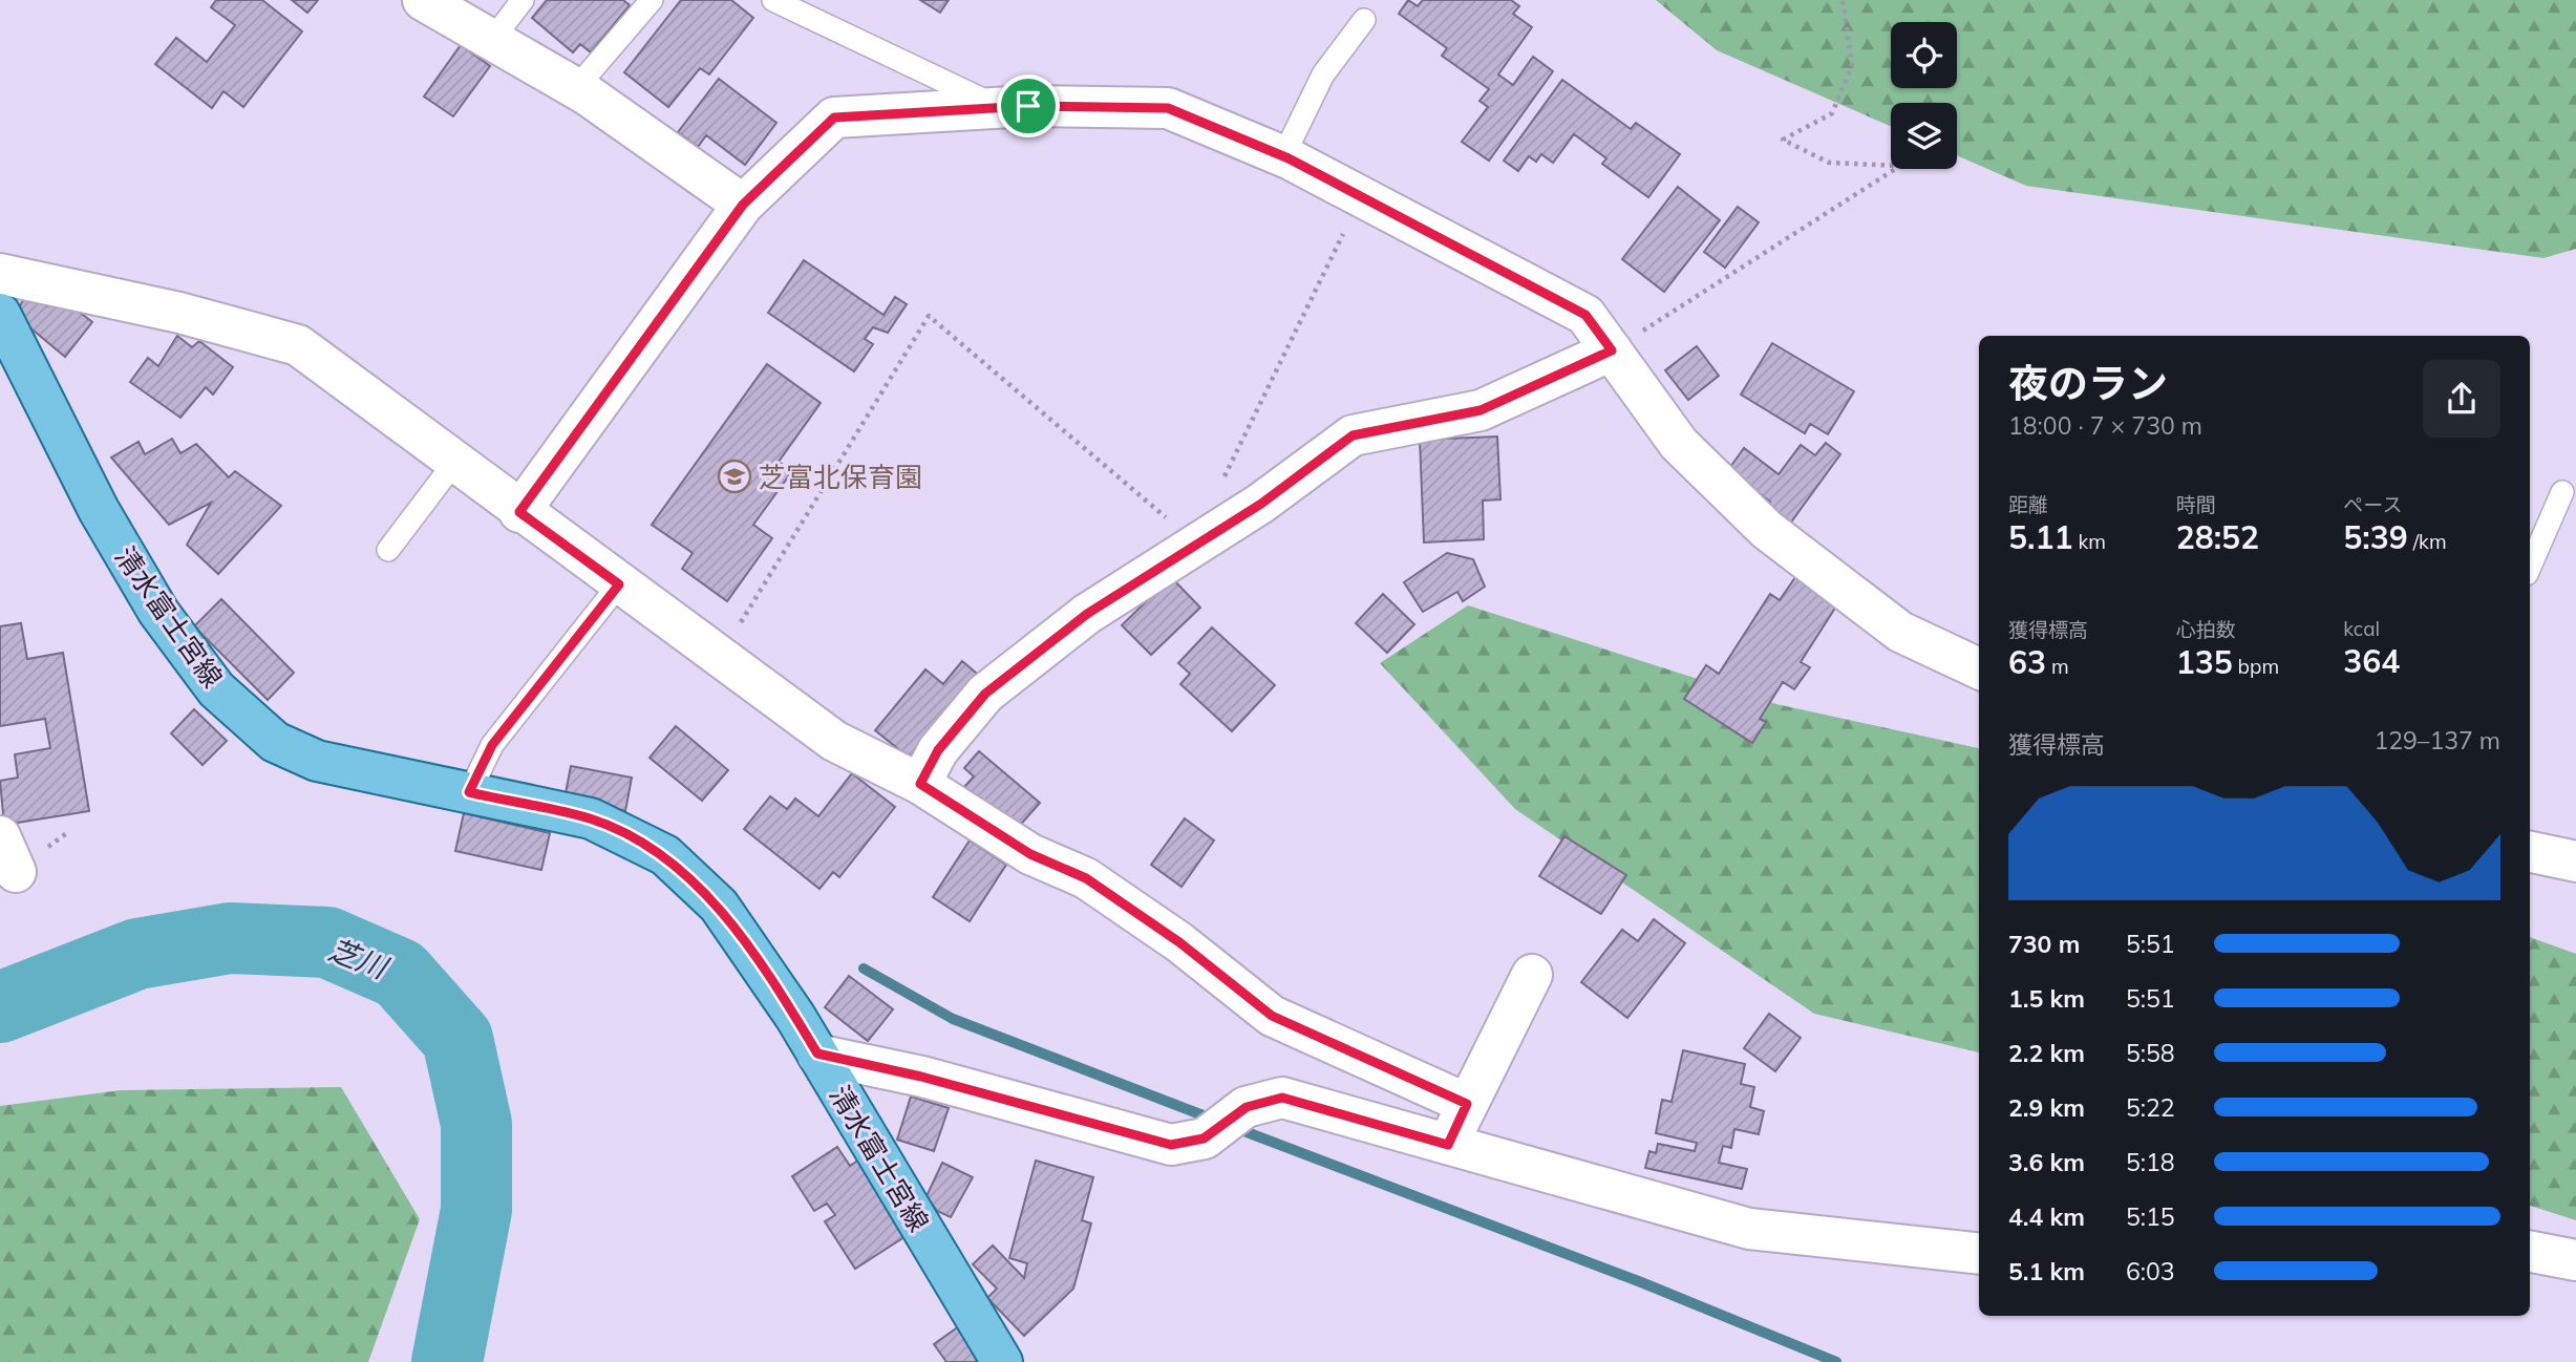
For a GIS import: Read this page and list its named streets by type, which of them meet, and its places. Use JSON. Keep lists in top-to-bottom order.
{
  "streets": {
    "main road": ["清水富士宮線"]
  },
  "water": ["芝川"],
  "places": {
    "school or university": ["芝富北保育園"]
  },
  "page": {
    "heading": ["夜のラン", "18:00 · 7 × 730 m"],
    "stats": [
      ["距離", "5.11 km"],
      ["時間", "28:52"],
      ["ペース", "5:39 /km"],
      ["獲得標高", "63 m"],
      ["心拍数", "135 bpm"],
      ["kcal", "364"]
    ],
    "chart": ["獲得標高", "129–137 m"],
    "list": [
      {
        "name": "730 m",
        "note": "5:51"
      },
      {
        "name": "1.5 km",
        "note": "5:51"
      },
      {
        "name": "2.2 km",
        "note": "5:58"
      },
      {
        "name": "2.9 km",
        "note": "5:22"
      },
      {
        "name": "3.6 km",
        "note": "5:18"
      },
      {
        "name": "4.4 km",
        "note": "5:15"
      },
      {
        "name": "5.1 km",
        "note": "6:03"
      }
    ]
  }
}
